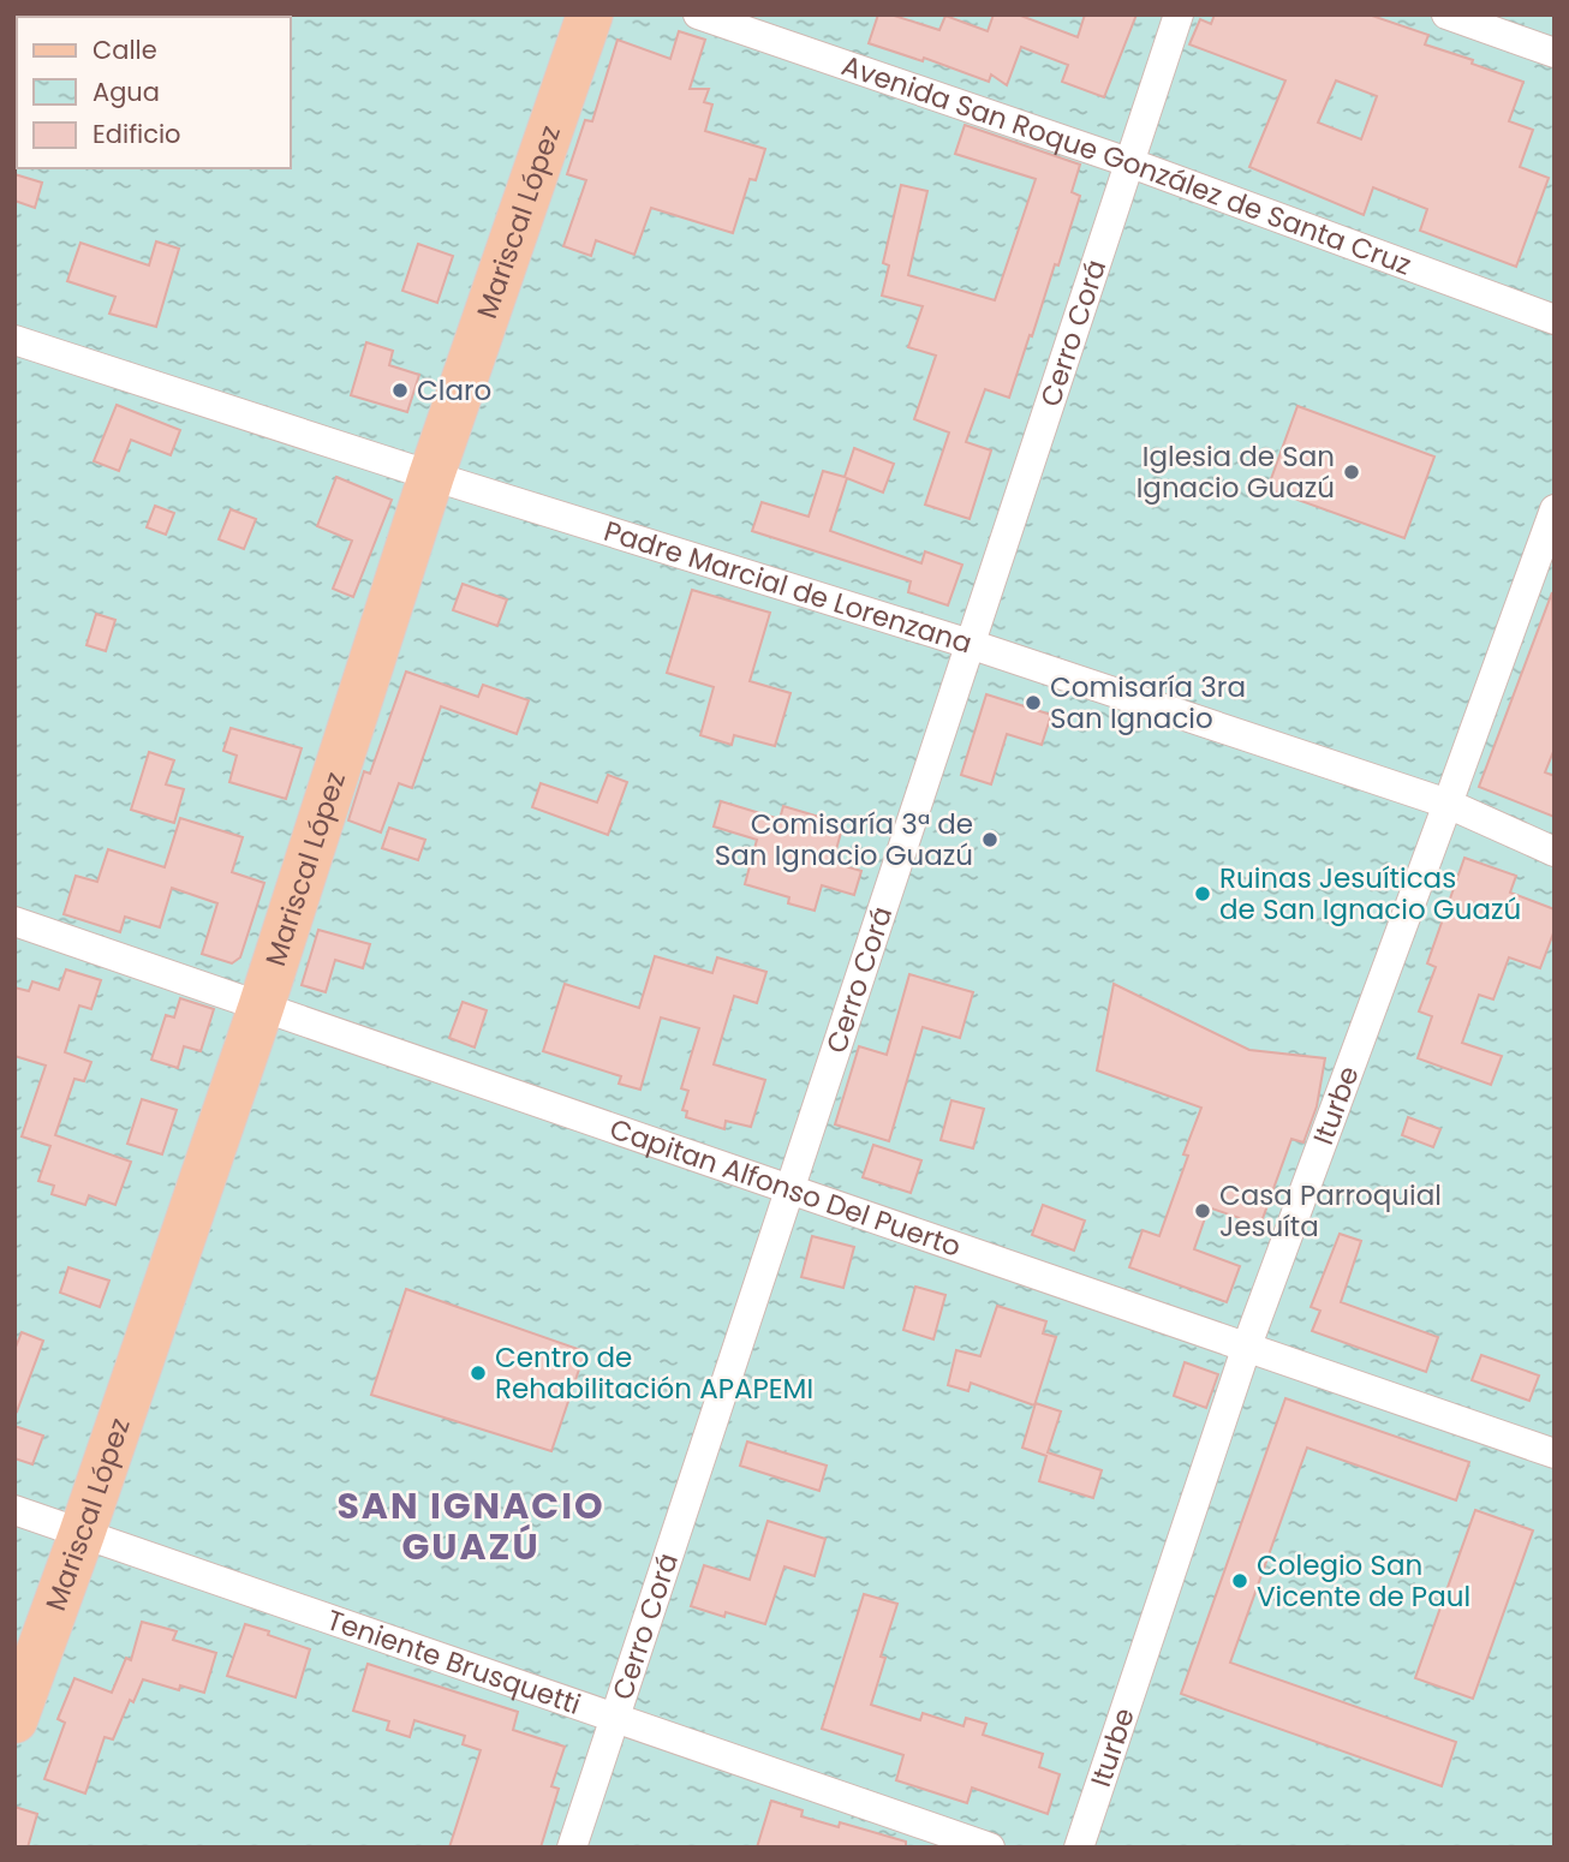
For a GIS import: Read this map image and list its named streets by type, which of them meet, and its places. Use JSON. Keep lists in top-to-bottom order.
{
  "streets": {
    "main road": ["Mariscal López"],
    "street": [
      "Avenida San Roque González de Santa Cruz",
      "Cerro Corá",
      "Padre Marcial de Lorenzana",
      "Iturbe",
      "Capitan Alfonso Del Puerto",
      "Teniente Brusquetti"
    ]
  },
  "crossings": [
    ["Avenida San Roque González de Santa Cruz", "Cerro Corá"],
    ["Mariscal López", "Padre Marcial de Lorenzana"],
    ["Mariscal López", "Capitan Alfonso Del Puerto"],
    ["Mariscal López", "Teniente Brusquetti"],
    ["Cerro Corá", "Padre Marcial de Lorenzana"],
    ["Cerro Corá", "Capitan Alfonso Del Puerto"],
    ["Cerro Corá", "Teniente Brusquetti"],
    ["Padre Marcial de Lorenzana", "Iturbe"],
    ["Iturbe", "Capitan Alfonso Del Puerto"]
  ],
  "districts": ["SAN IGNACIO GUAZÚ"],
  "places": [
    "Claro",
    "Iglesia de San Ignacio Guazú",
    "Comisaría 3ra San Ignacio",
    "Comisaría 3ª de San Ignacio Guazú",
    "Ruinas Jesuíticas de San Ignacio Guazú",
    "Casa Parroquial Jesuíta",
    "Centro de Rehabilitación APAPEMI",
    "Colegio San Vicente de Paul"
  ],
  "legend": ["Calle", "Agua", "Edificio"]
}
